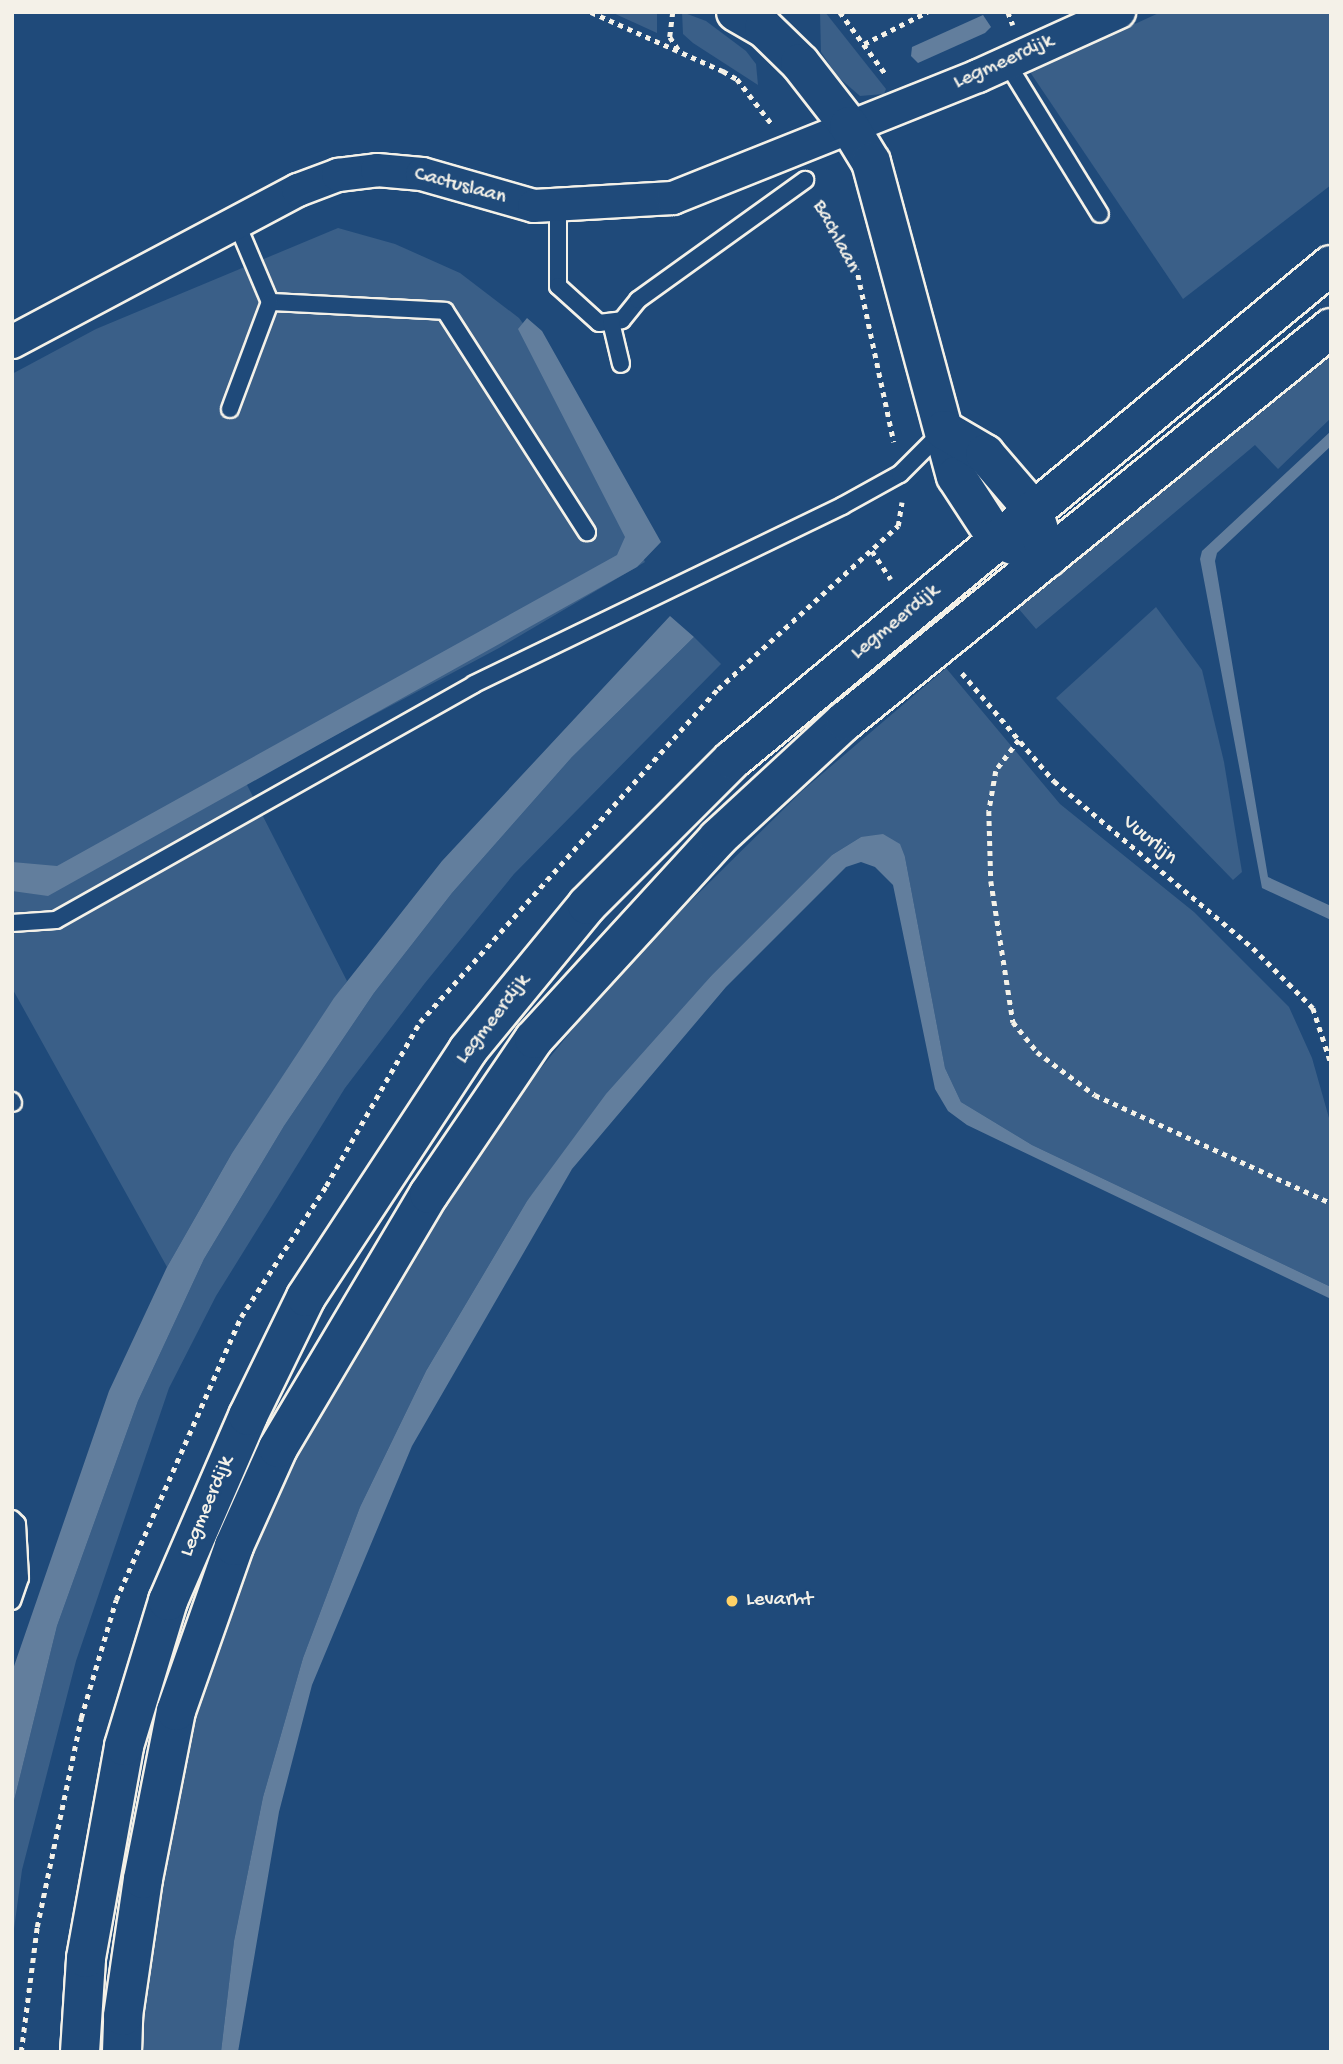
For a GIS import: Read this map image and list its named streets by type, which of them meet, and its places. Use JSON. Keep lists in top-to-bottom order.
{
  "streets": {
    "main road": ["Legmeerdijk"],
    "street": ["Cactuslaan"],
    "path": ["Bachlaan", "Vuurlijn"]
  },
  "crossings": [
    ["Legmeerdijk", "Cactuslaan"],
    ["Legmeerdijk", "Vuurlijn"]
  ],
  "places": ["Levarht"]
}
